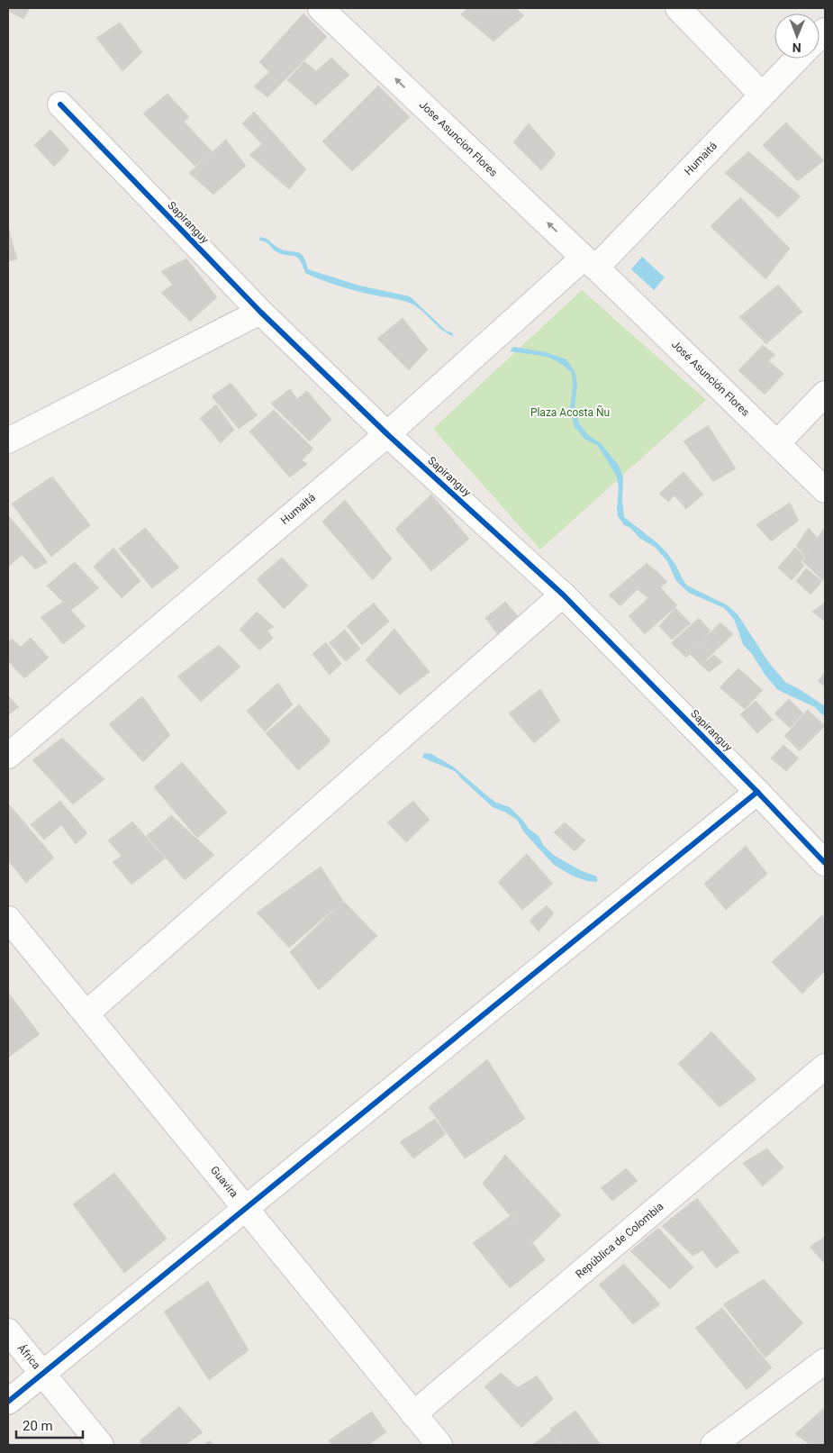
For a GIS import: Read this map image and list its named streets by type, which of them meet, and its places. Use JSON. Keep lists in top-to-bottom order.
{
  "streets": {
    "street": [
      "Jose Asuncion Flores",
      "Humaitá",
      "Sapiranguy",
      "José Asunción Flores",
      "Guavira",
      "República de Colombia",
      "África"
    ]
  },
  "crossings": [
    ["Jose Asuncion Flores", "Humaitá"],
    ["Jose Asuncion Flores", "José Asunción Flores"],
    ["Humaitá", "Sapiranguy"],
    ["Humaitá", "José Asunción Flores"],
    ["Guavira", "República de Colombia"]
  ],
  "one_way": ["Jose Asuncion Flores"],
  "parks": ["Plaza Acosta Ñu"],
  "scale_bar": "20 m",
  "north": "bottom"
}
